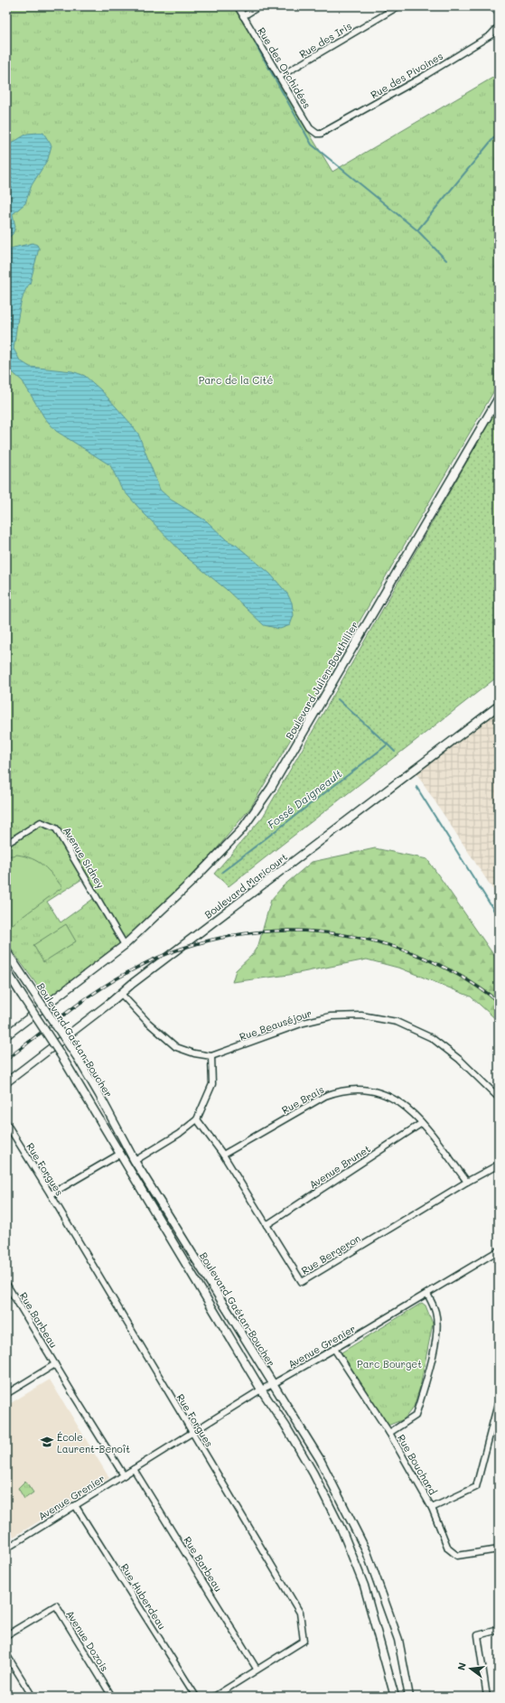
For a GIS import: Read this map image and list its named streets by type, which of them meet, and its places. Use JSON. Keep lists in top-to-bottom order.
{
  "streets": {
    "main road": ["Boulevard Julien-Bouthillier", "Boulevard Maricourt", "Boulevard Gaétan-Boucher"],
    "street": [
      "Rue des Iris",
      "Rue des Orchidées",
      "Rue des Pivoines",
      "Avenue Sidney",
      "Rue Beauséjour",
      "Rue Brais",
      "Avenue Brunet",
      "Rue Forgues",
      "Rue Bergeron",
      "Rue Barbeau",
      "Avenue Grenier",
      "Rue Bouchard",
      "Rue Huberdeau",
      "Avenue Dozois"
    ]
  },
  "crossings": [
    ["Rue des Iris", "Rue des Orchidées"],
    ["Rue des Orchidées", "Rue des Pivoines"],
    ["Boulevard Julien-Bouthillier", "Avenue Sidney"],
    ["Boulevard Maricourt", "Rue Beauséjour"],
    ["Boulevard Gaétan-Boucher", "Avenue Grenier"],
    ["Rue Brais", "Avenue Brunet"],
    ["Rue Brais", "Rue Bergeron"],
    ["Avenue Brunet", "Rue Bergeron"],
    ["Rue Forgues", "Rue Barbeau"],
    ["Rue Forgues", "Avenue Grenier"],
    ["Rue Barbeau", "Avenue Grenier"],
    ["Avenue Grenier", "Rue Bouchard"],
    ["Avenue Grenier", "Rue Huberdeau"]
  ],
  "water": ["Fossé Daigneault"],
  "parks": ["Parc de la Cité", "Parc Bourget"],
  "places": {
    "school or university": ["École Laurent-Benoît"]
  },
  "north": "left"
}
